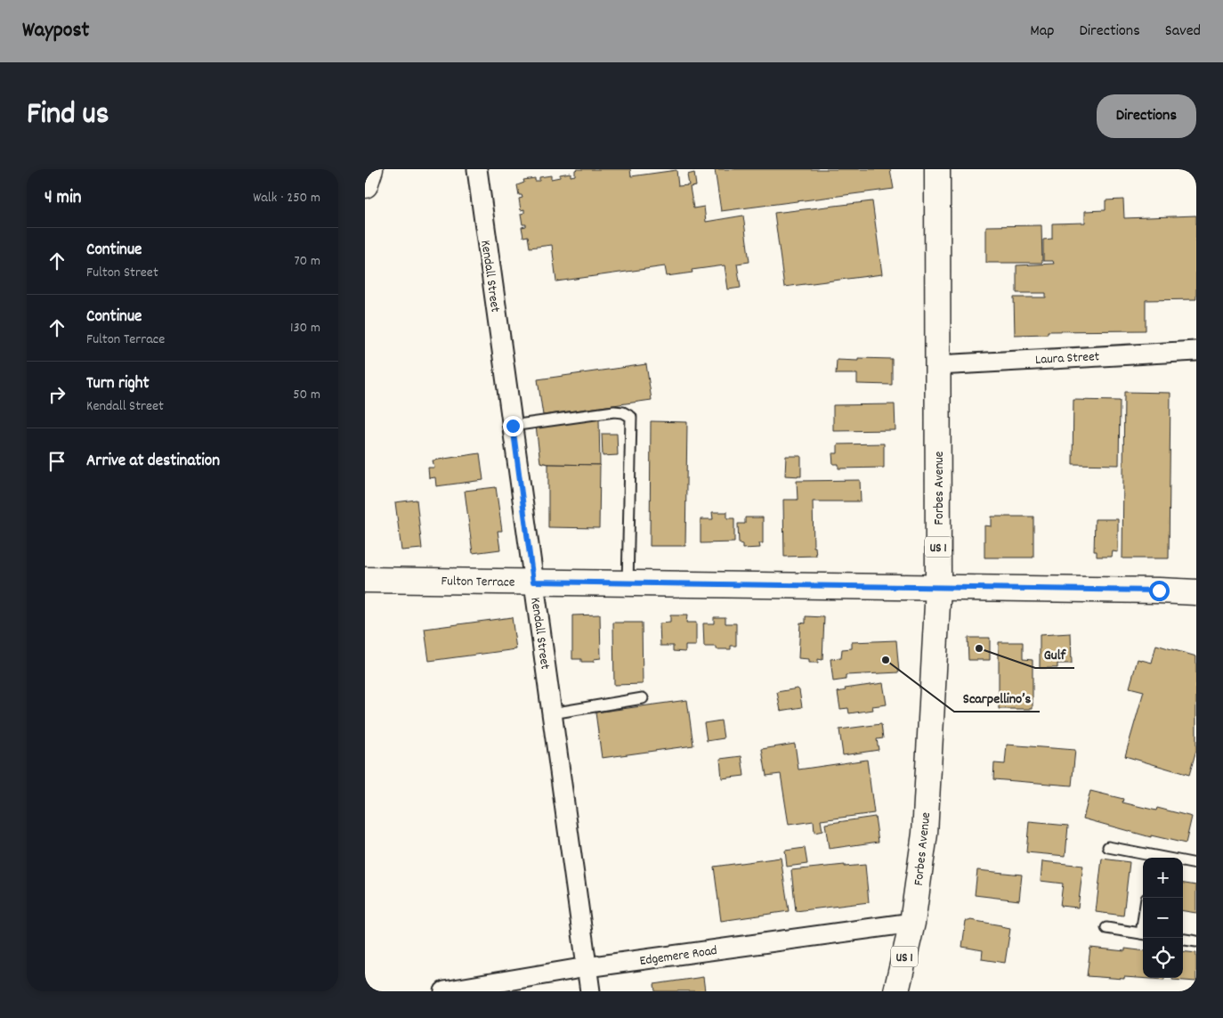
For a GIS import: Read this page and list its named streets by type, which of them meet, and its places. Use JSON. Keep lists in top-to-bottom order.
{
  "streets": {
    "main road": ["Forbes Avenue", "US 1", "Fulton Terrace"],
    "street": ["Kendall Street", "Laura Street", "Edgemere Road"]
  },
  "crossings": [
    ["Kendall Street", "Fulton Terrace"],
    ["Kendall Street", "Edgemere Road"],
    ["Laura Street", "Forbes Avenue"],
    ["Forbes Avenue", "Fulton Terrace"],
    ["Forbes Avenue", "Edgemere Road"]
  ],
  "places": ["Gulf", "Scarpellino’s"],
  "page": {
    "header": "Waypost",
    "nav": ["Map", "Directions", "Saved"],
    "title": "Find us",
    "buttons": "Directions",
    "heading": ["4 min", "Walk · 250 m"],
    "list": [
      ["Continue", "Fulton Street", "70 m"],
      ["Continue", "Fulton Terrace", "130 m"],
      ["Turn right", "Kendall Street", "50 m"],
      "Arrive at destination"
    ],
    "map_buttons": ["+", "−"]
  }
}
